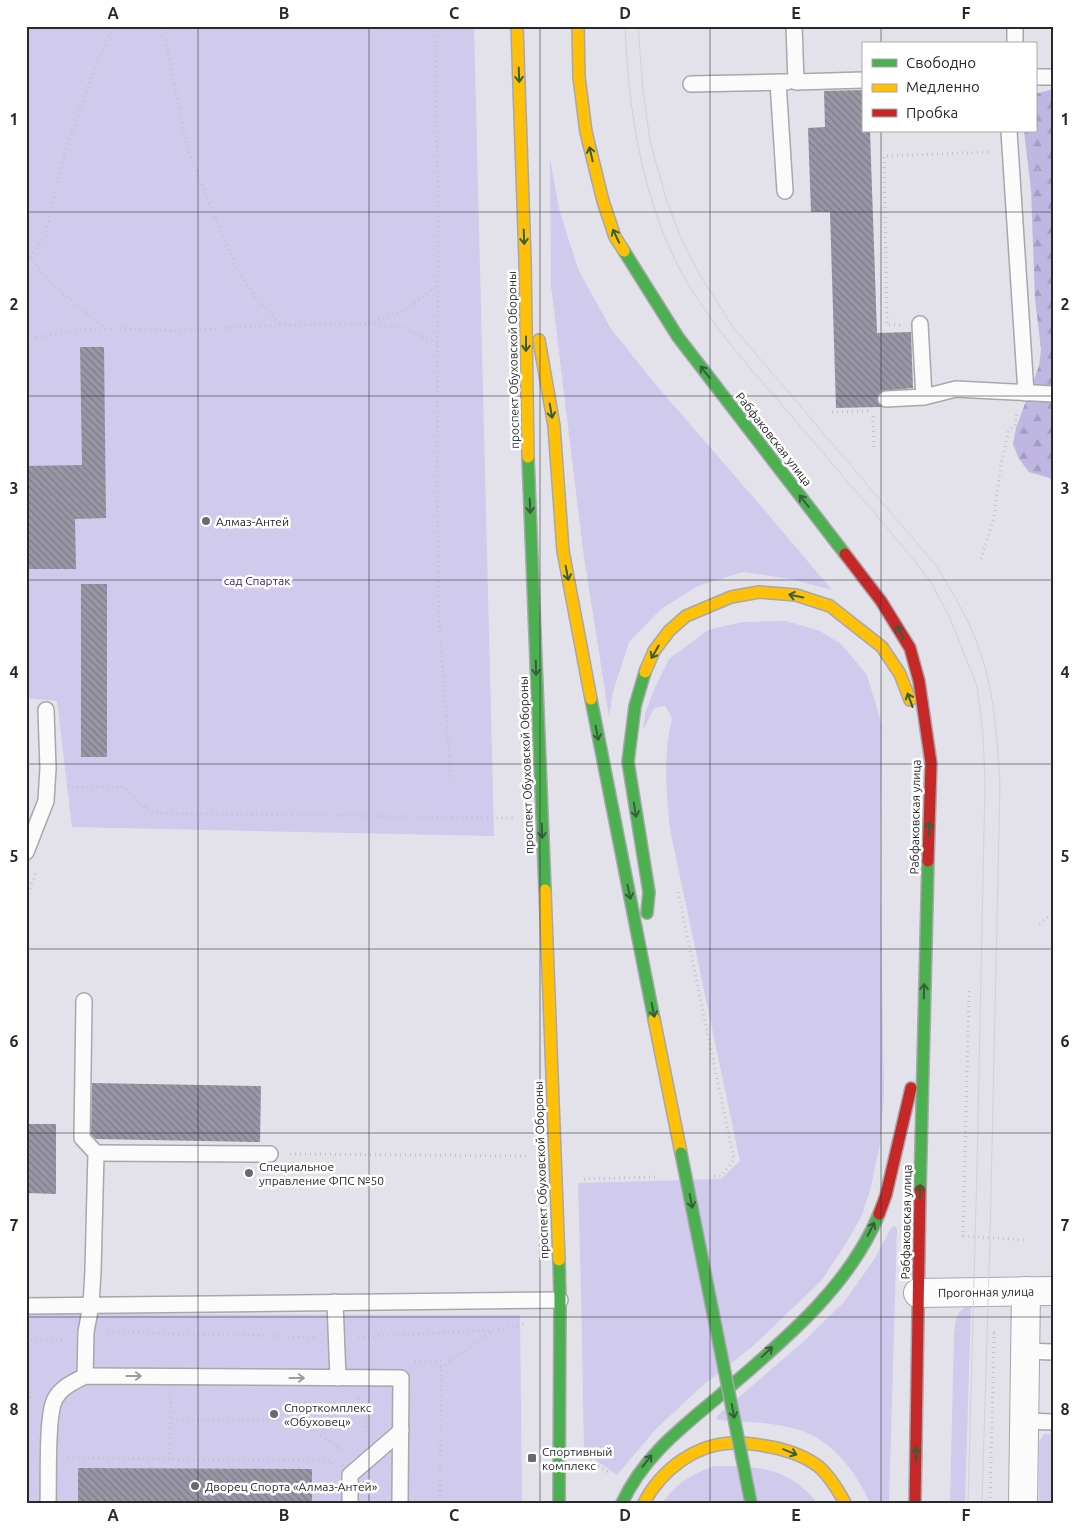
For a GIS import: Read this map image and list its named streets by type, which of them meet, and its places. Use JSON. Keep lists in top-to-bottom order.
{
  "streets": {
    "main road": ["проспект Обуховской Обороны", "Рабфаковская улица"],
    "street": ["Прогонная улица"]
  },
  "crossings": [
    ["Рабфаковская улица", "Прогонная улица"]
  ],
  "one_way": ["Рабфаковская улица"],
  "parks": ["сад Спартак"],
  "places": {
    "other": [
      "Алмаз-Антей",
      "Специальное управление ФПС №50",
      "Спорткомплекс «Обуховец»",
      "Дворец Спорта «Алмаз-Антей»"
    ],
    "transit": ["Спортивный комплекс"]
  },
  "legend": ["Свободно", "Медленно", "Пробка"],
  "grid": {
    "columns": [
      "A",
      "B",
      "C",
      "D",
      "E",
      "F"
    ],
    "rows": [
      "1",
      "2",
      "3",
      "4",
      "5",
      "6",
      "7",
      "8"
    ]
  }
}
